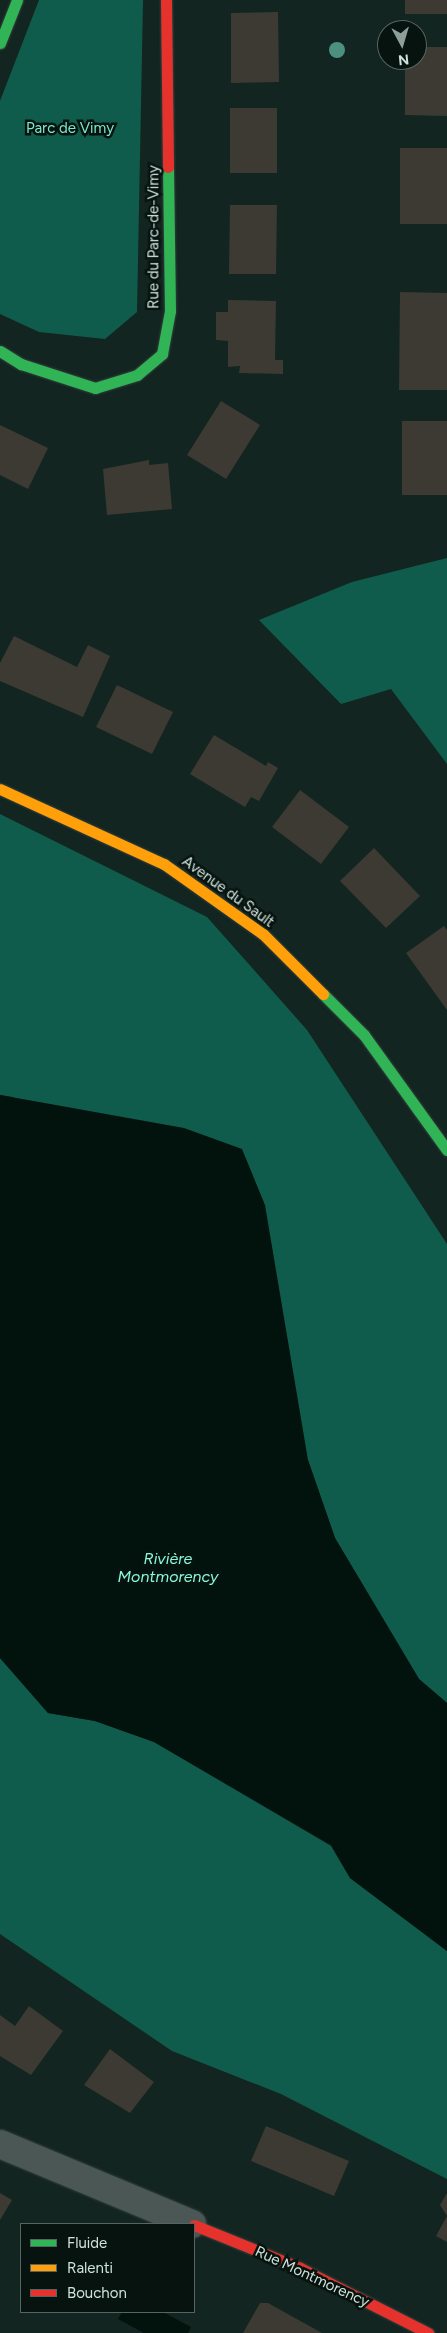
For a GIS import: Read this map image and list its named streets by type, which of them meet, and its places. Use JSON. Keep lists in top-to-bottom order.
{
  "streets": {
    "street": ["Rue du Parc-de-Vimy", "Avenue du Sault", "Rue Montmorency"]
  },
  "water": ["Rivière Montmorency"],
  "parks": ["Parc de Vimy"],
  "legend": ["Fluide", "Ralenti", "Bouchon"],
  "north": "bottom"
}
